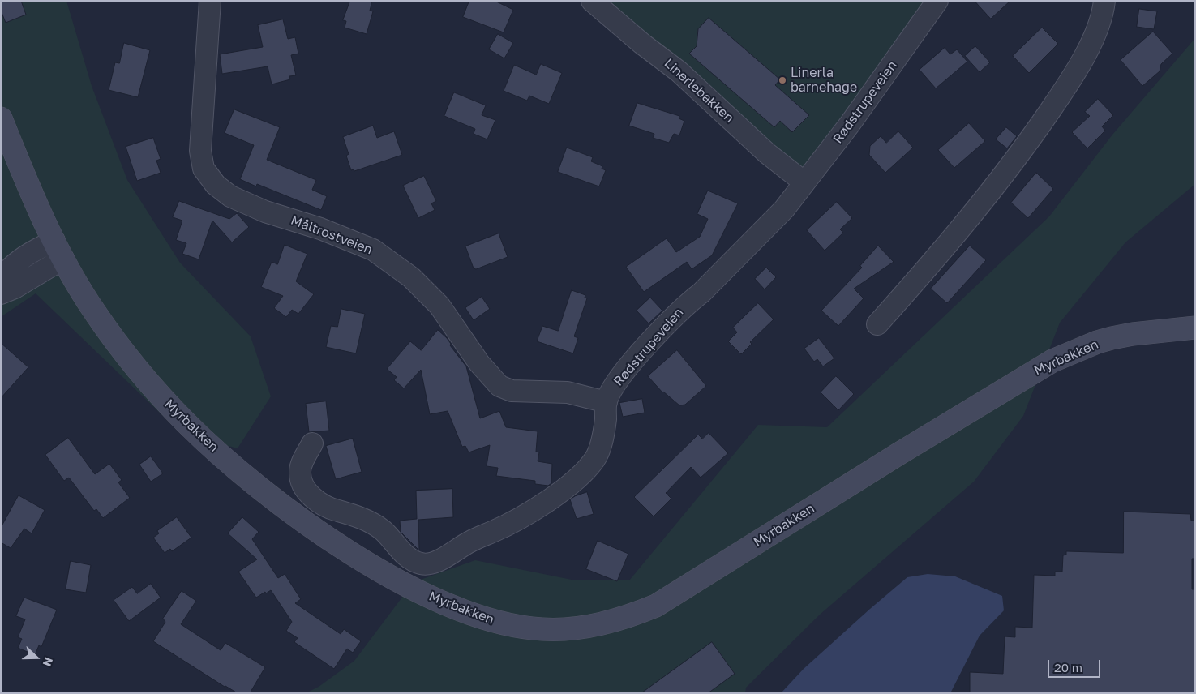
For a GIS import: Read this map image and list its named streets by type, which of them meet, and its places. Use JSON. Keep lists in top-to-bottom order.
{
  "streets": {
    "street": [
      "Linerlebakken",
      "Rødstrupeveien",
      "Måltrostveien",
      "Myrbakken"
    ]
  },
  "crossings": [
    ["Linerlebakken", "Rødstrupeveien"],
    ["Rødstrupeveien", "Måltrostveien"]
  ],
  "places": ["Linerla barnehage"],
  "scale_bar": "20 m",
  "north": "right"
}
